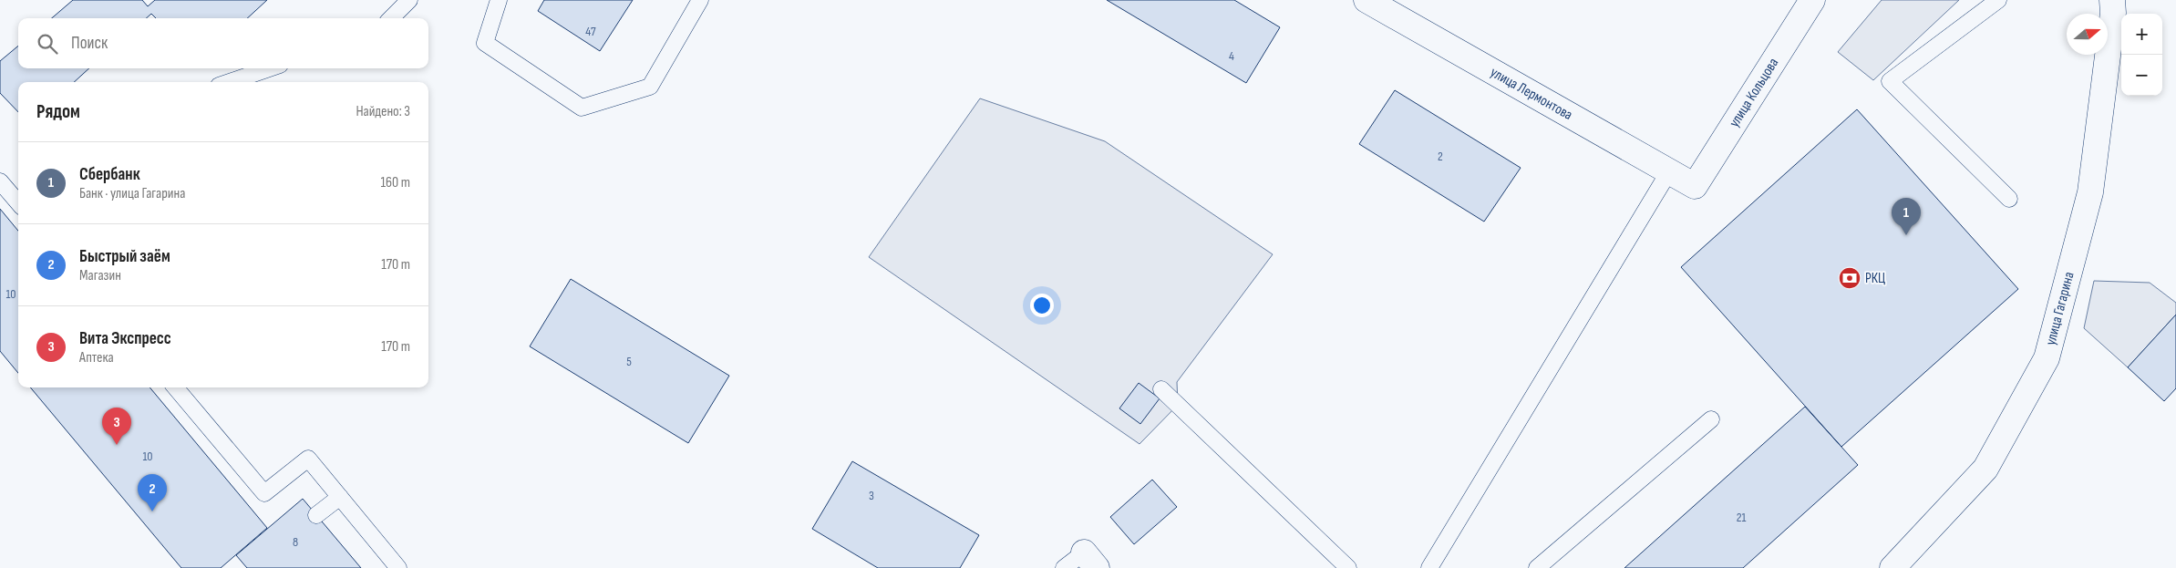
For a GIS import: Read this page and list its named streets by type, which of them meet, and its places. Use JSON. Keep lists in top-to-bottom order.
{
  "streets": {
    "main road": ["улица Лермонтова", "улица Кольцова", "улица Гагарина"]
  },
  "crossings": [
    ["улица Лермонтова", "улица Кольцова"]
  ],
  "places": {
    "bank": ["РКЦ"]
  },
  "house_numbers": [
    "47",
    "4",
    "2",
    "10",
    "5",
    "10",
    "3",
    "21",
    "8"
  ],
  "north": "right",
  "page": {
    "map_buttons": ["+", "−"],
    "search": "Поиск",
    "heading": ["Рядом", "Найдено: 3"],
    "list": [
      {
        "mark": "1",
        "name": "Сбербанк",
        "note": "Банк · улица Гагарина",
        "value": "160 m"
      },
      {
        "mark": "2",
        "name": "Быстрый заём",
        "note": "Магазин",
        "value": "170 m"
      },
      {
        "mark": "3",
        "name": "Вита Экспресс",
        "note": "Аптека",
        "value": "170 m"
      }
    ],
    "pins": ["1", "3", "2"]
  }
}
